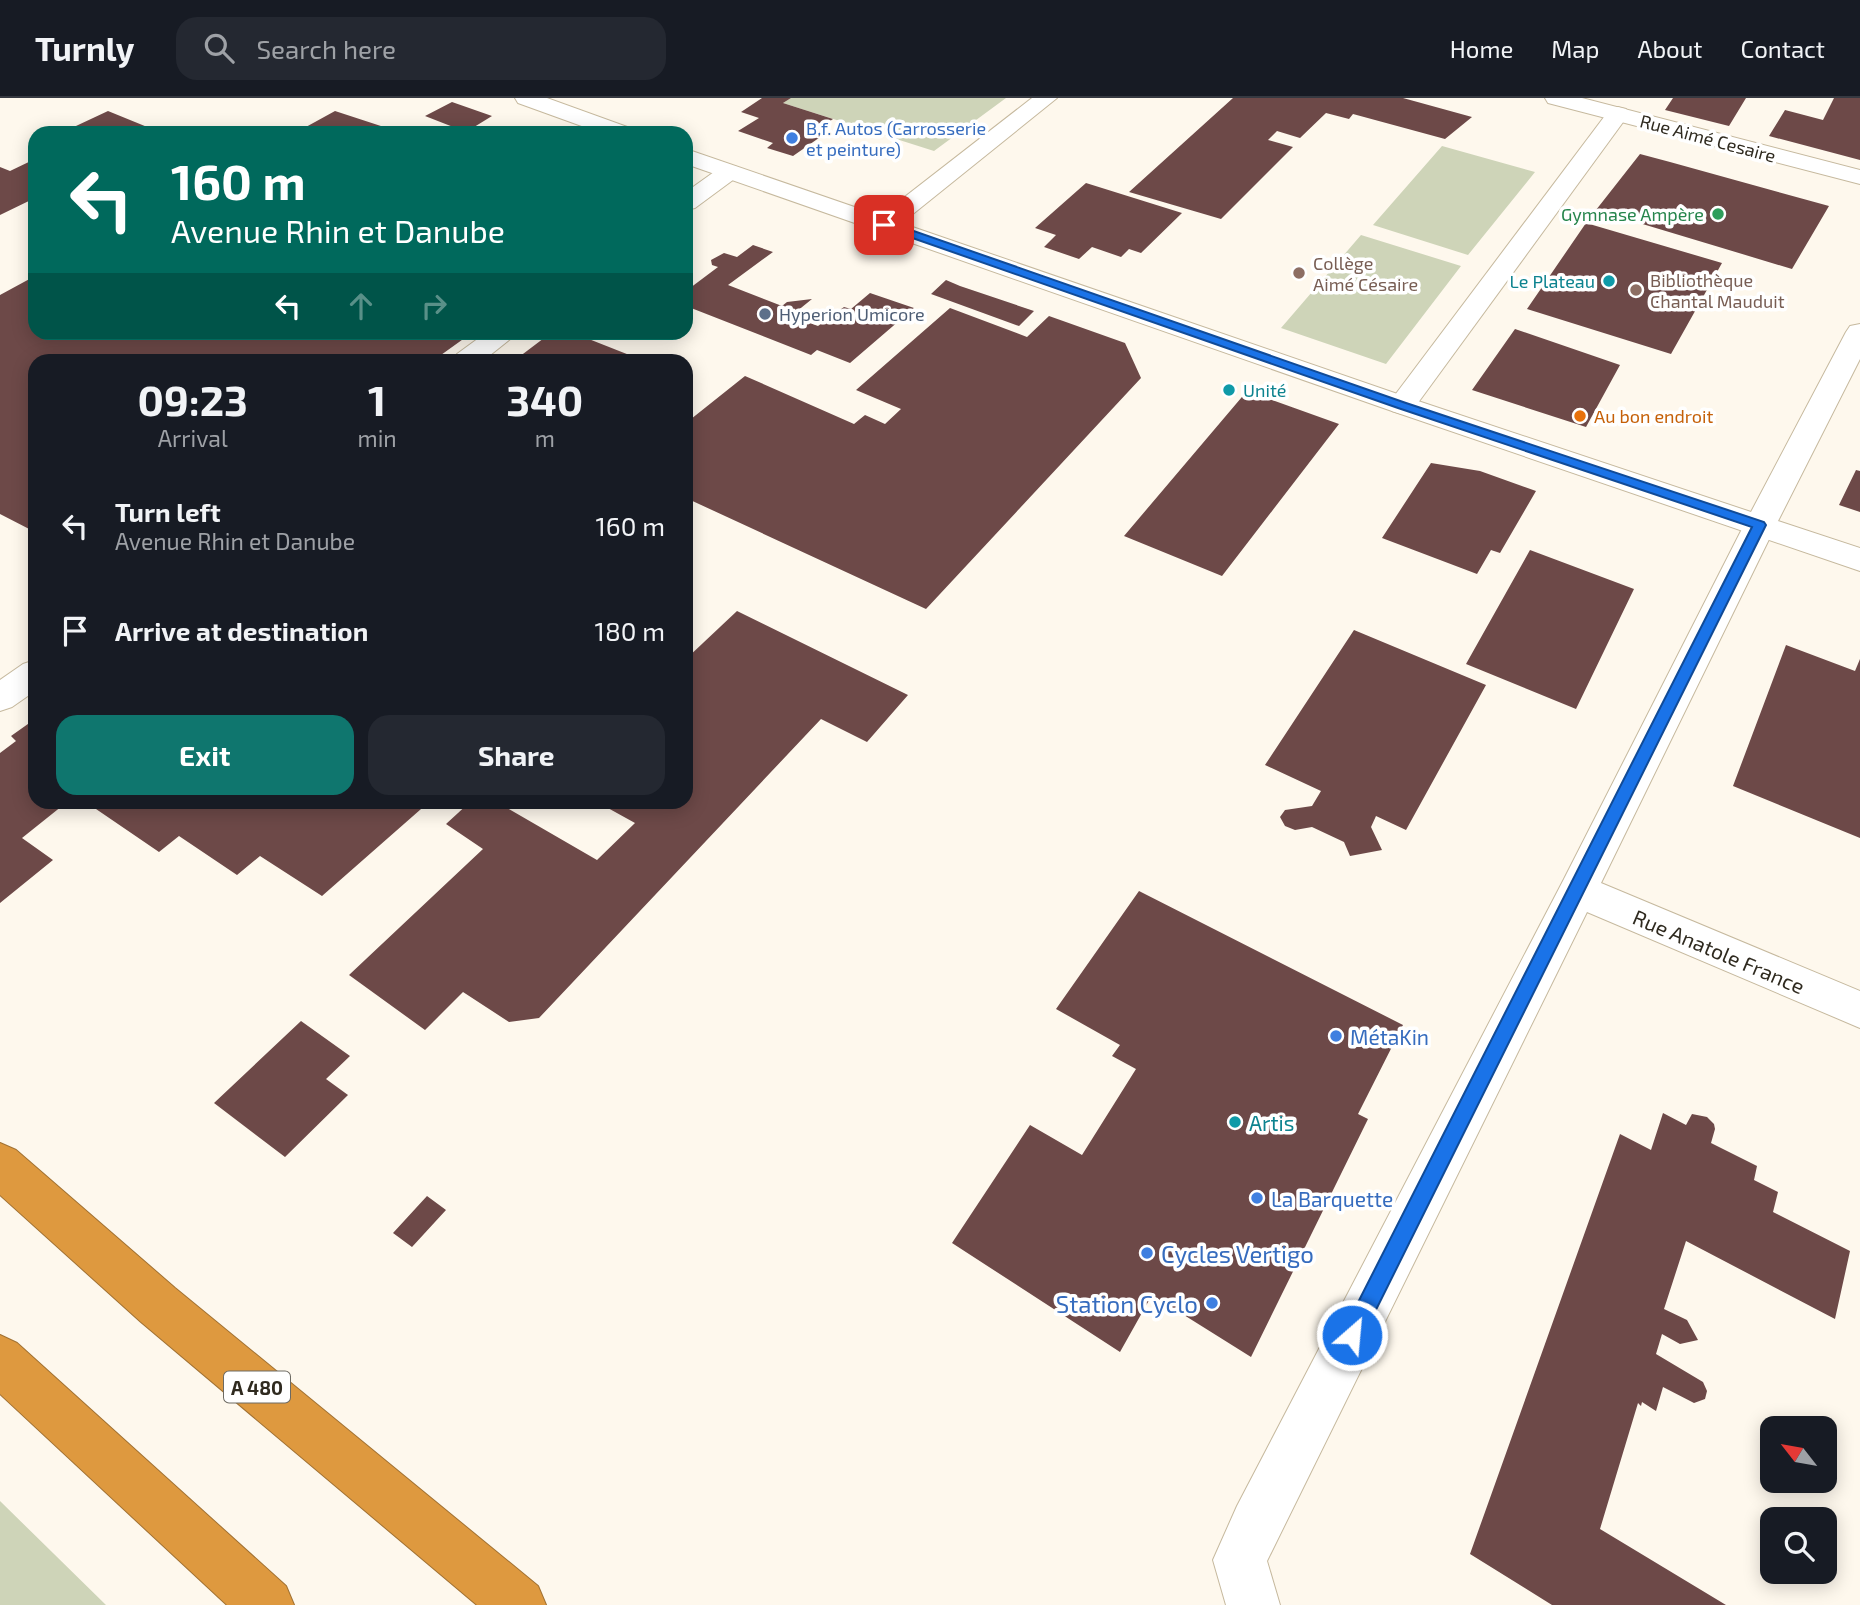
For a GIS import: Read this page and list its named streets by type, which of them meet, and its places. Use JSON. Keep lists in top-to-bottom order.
{
  "streets": {
    "highway": ["A 480"],
    "street": ["Rue Aimé Cesaire", "Rue Anatole France"]
  },
  "places": [
    "B.f. Autos (Carrosserie et peinture)",
    "Gymnase Ampère",
    "Collège Aimé Césaire",
    "Le Plateau",
    "Bibliothèque Chantal Mauduit",
    "Hyperion Umicore",
    "Unité",
    "Au bon endroit",
    "MétaKin",
    "Artis",
    "La Barquette",
    "Cycles Vertigo",
    "Station Cyclo"
  ],
  "north": "top left",
  "page": {
    "header": "Turnly",
    "search": "Search here",
    "nav": [
      "Home",
      "Map",
      "About",
      "Contact"
    ],
    "turn": ["160 m", "Avenue Rhin et Danube"],
    "eta": [
      "09:23",
      "Arrival",
      "1",
      "min",
      "340",
      "m"
    ],
    "list": [
      {
        "name": "Turn left",
        "note": "Avenue Rhin et Danube",
        "value": "160 m"
      },
      {
        "name": "Arrive at destination",
        "value": "180 m"
      }
    ],
    "buttons": ["Exit", "Share"]
  }
}
